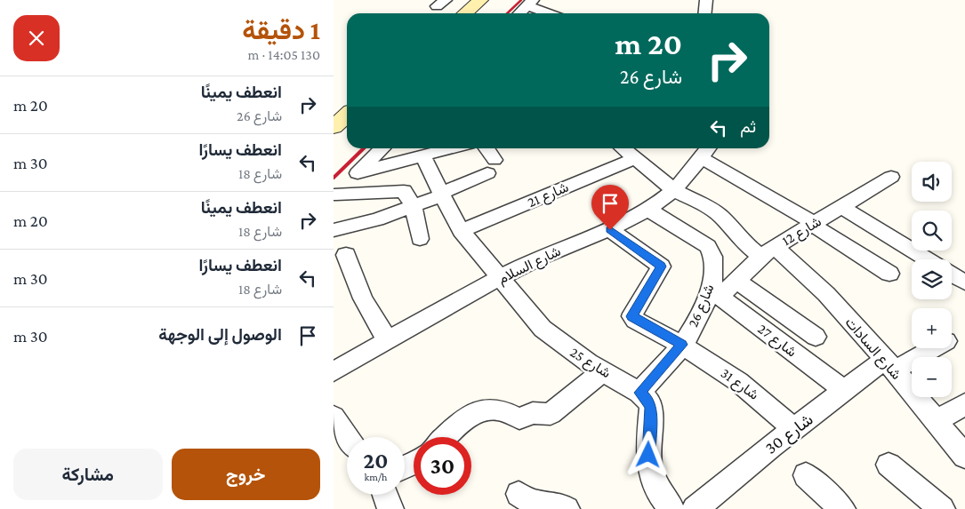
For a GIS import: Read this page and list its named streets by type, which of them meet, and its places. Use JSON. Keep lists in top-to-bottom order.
{
  "streets": {
    "street": [
      "شارع 21",
      "شارع 12",
      "شارع السلام",
      "شارع 26",
      "شارع 27",
      "شارع السادات",
      "شارع 25",
      "شارع 31",
      "شارع 30"
    ]
  },
  "crossings": [
    ["شارع 21", "شارع السادات"],
    ["شارع 21", "شارع 25"],
    ["شارع 12", "شارع 26"],
    ["شارع 12", "شارع 27"],
    ["شارع 12", "شارع السادات"],
    ["شارع السلام", "شارع 26"],
    ["شارع السلام", "شارع السادات"],
    ["شارع السلام", "شارع 25"],
    ["شارع السلام", "شارع 31"],
    ["شارع 26", "شارع 27"],
    ["شارع 26", "شارع 25"],
    ["شارع 26", "شارع 31"],
    ["شارع 27", "شارع 30"],
    ["شارع السادات", "شارع 30"],
    ["شارع 31", "شارع 30"]
  ],
  "page": {
    "heading": ["1 دقيقة", "130 m · 14:05"],
    "turn": ["20 m", "شارع 26"],
    "list": [
      {
        "name": "انعطف يمينًا",
        "note": "شارع 26",
        "value": "20 m"
      },
      {
        "name": "انعطف يسارًا",
        "note": "شارع 18",
        "value": "30 m"
      },
      {
        "name": "انعطف يمينًا",
        "note": "شارع 18",
        "value": "20 m"
      },
      {
        "name": "انعطف يسارًا",
        "note": "شارع 18",
        "value": "30 m"
      },
      {
        "name": "الوصول إلى الوجهة",
        "value": "30 m"
      }
    ],
    "then": "ثم",
    "map_buttons": ["+", "−"],
    "speed": "20 km/h",
    "limit": "30",
    "buttons": ["خروج", "مشاركة"]
  }
}
